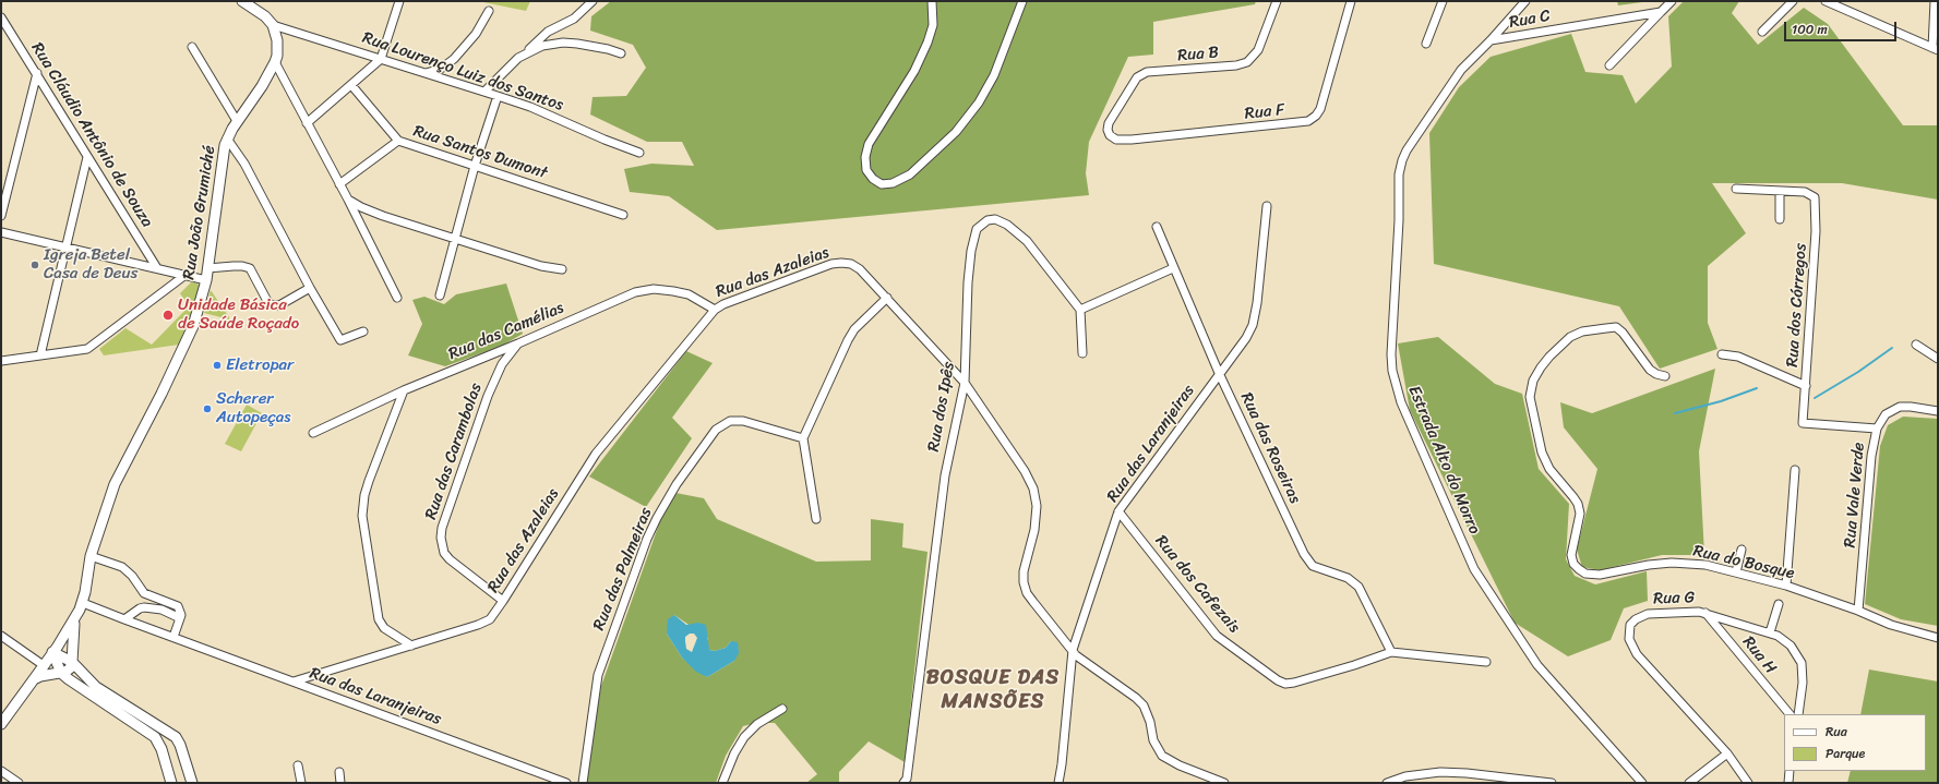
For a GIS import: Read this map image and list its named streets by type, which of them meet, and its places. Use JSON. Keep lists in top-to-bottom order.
{
  "streets": {
    "main road": ["Rua João Grumiché"],
    "street": [
      "Rua C",
      "Rua B",
      "Rua Lourenço Luiz dos Santos",
      "Rua F",
      "Rua Cláudio Antônio de Souza",
      "Rua Santos Dumont",
      "Rua das Azaleias",
      "Rua dos Córregos",
      "Rua das Camélias",
      "Rua dos Ipês",
      "Rua das Laranjeiras",
      "Rua das Roseiras",
      "Rua das Carambolas",
      "Estrada Alto do Morro",
      "Rua Vale Verde",
      "Rua do Bosque",
      "Rua das Palmeiras",
      "Rua dos Cafezais",
      "Rua G",
      "Rua H"
    ]
  },
  "crossings": [
    ["Rua C", "Estrada Alto do Morro"],
    ["Rua B", "Rua F"],
    ["Rua Lourenço Luiz dos Santos", "Rua João Grumiché"],
    ["Rua João Grumiché", "Rua das Laranjeiras"],
    ["Rua das Azaleias", "Rua das Camélias"],
    ["Rua das Azaleias", "Rua dos Ipês"],
    ["Rua das Azaleias", "Rua das Laranjeiras"],
    ["Rua das Azaleias", "Rua das Carambolas"],
    ["Rua dos Córregos", "Rua Vale Verde"],
    ["Rua das Camélias", "Rua das Carambolas"],
    ["Rua das Laranjeiras", "Rua das Roseiras"],
    ["Rua das Laranjeiras", "Rua dos Cafezais"],
    ["Rua das Roseiras", "Rua dos Cafezais"],
    ["Rua Vale Verde", "Rua do Bosque"],
    ["Rua G", "Rua H"]
  ],
  "districts": ["BOSQUE DAS MANSÕES"],
  "places": [
    "Igreja Betel Casa de Deus",
    "Unidade Básica de Saúde Roçado",
    "Eletropar",
    "Scherer Autopeças"
  ],
  "legend": ["Rua", "Parque"],
  "scale_bar": "100 m"
}
